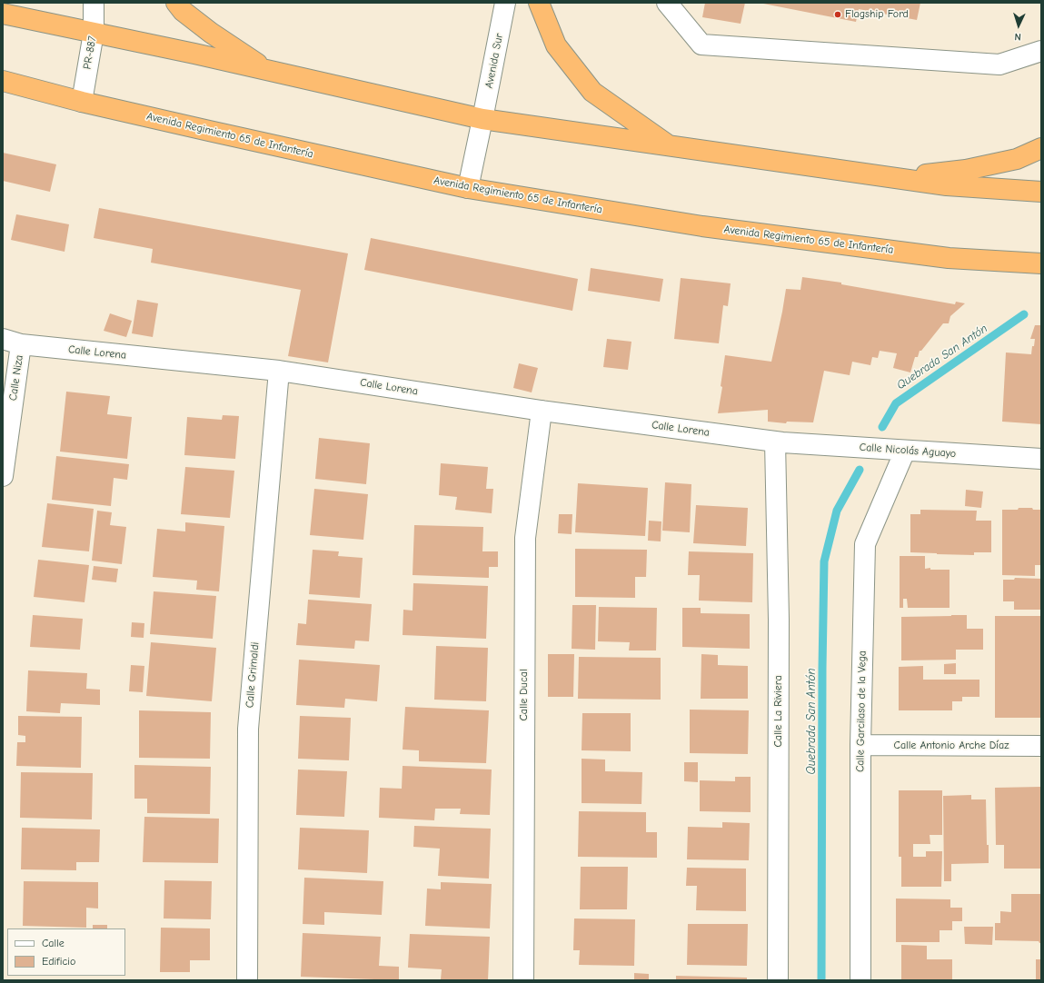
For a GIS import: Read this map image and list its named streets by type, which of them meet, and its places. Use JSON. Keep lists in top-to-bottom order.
{
  "streets": {
    "highway": ["Avenida Regimiento 65 de Infantería"],
    "street": [
      "PR-887",
      "Avenida Sur",
      "Calle Lorena",
      "Calle Niza",
      "Calle Nicolás Aguayo",
      "Calle Grimaldi",
      "Calle Ducal",
      "Calle La Riviera",
      "Calle Garcilaso de la Vega",
      "Calle Antonio Arche Díaz"
    ]
  },
  "crossings": [
    ["PR-887", "Avenida Regimiento 65 de Infantería"],
    ["Avenida Sur", "Avenida Regimiento 65 de Infantería"],
    ["Calle Lorena", "Calle Niza"],
    ["Calle Lorena", "Calle Nicolás Aguayo"],
    ["Calle Lorena", "Calle Grimaldi"],
    ["Calle Lorena", "Calle Ducal"],
    ["Calle Lorena", "Calle La Riviera"],
    ["Calle Nicolás Aguayo", "Calle La Riviera"],
    ["Calle Nicolás Aguayo", "Calle Garcilaso de la Vega"],
    ["Calle Garcilaso de la Vega", "Calle Antonio Arche Díaz"]
  ],
  "water": ["Quebrada San Antón"],
  "places": ["Flagship Ford"],
  "legend": ["Calle", "Edificio"],
  "north": "bottom"
}
